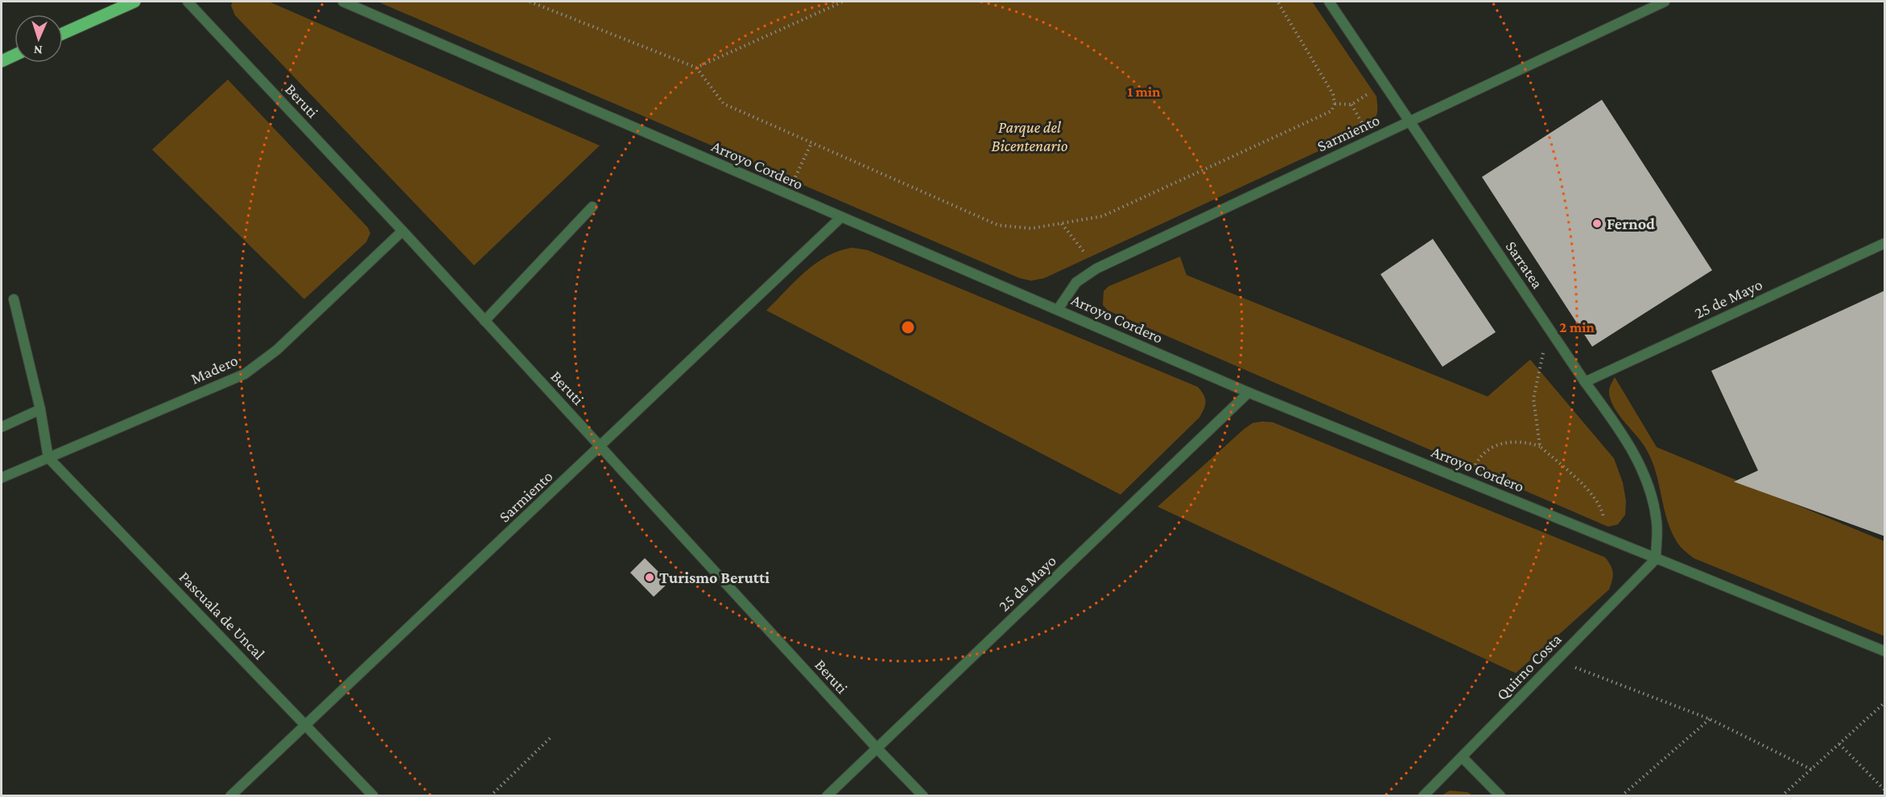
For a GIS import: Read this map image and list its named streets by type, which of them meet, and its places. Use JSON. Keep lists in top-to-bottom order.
{
  "streets": {
    "street": [
      "Beruti",
      "Sarmiento",
      "Arroyo Cordero",
      "Sarratea",
      "25 de Mayo",
      "Madero",
      "Pascuala de Uncal",
      "Quirno Costa"
    ]
  },
  "crossings": [
    ["Beruti", "Sarmiento"],
    ["Beruti", "25 de Mayo"],
    ["Beruti", "Madero"],
    ["Sarmiento", "Arroyo Cordero"],
    ["Sarmiento", "Sarratea"],
    ["Sarmiento", "Pascuala de Uncal"],
    ["Arroyo Cordero", "Sarratea"],
    ["Arroyo Cordero", "25 de Mayo"],
    ["Arroyo Cordero", "Quirno Costa"],
    ["Sarratea", "25 de Mayo"],
    ["Sarratea", "Quirno Costa"],
    ["Madero", "Pascuala de Uncal"]
  ],
  "parks": ["Parque del Bicentenario"],
  "places": ["Fernod", "Turismo Berutti"],
  "north": "bottom",
  "rings": ["1 min", "2 min"]
}
